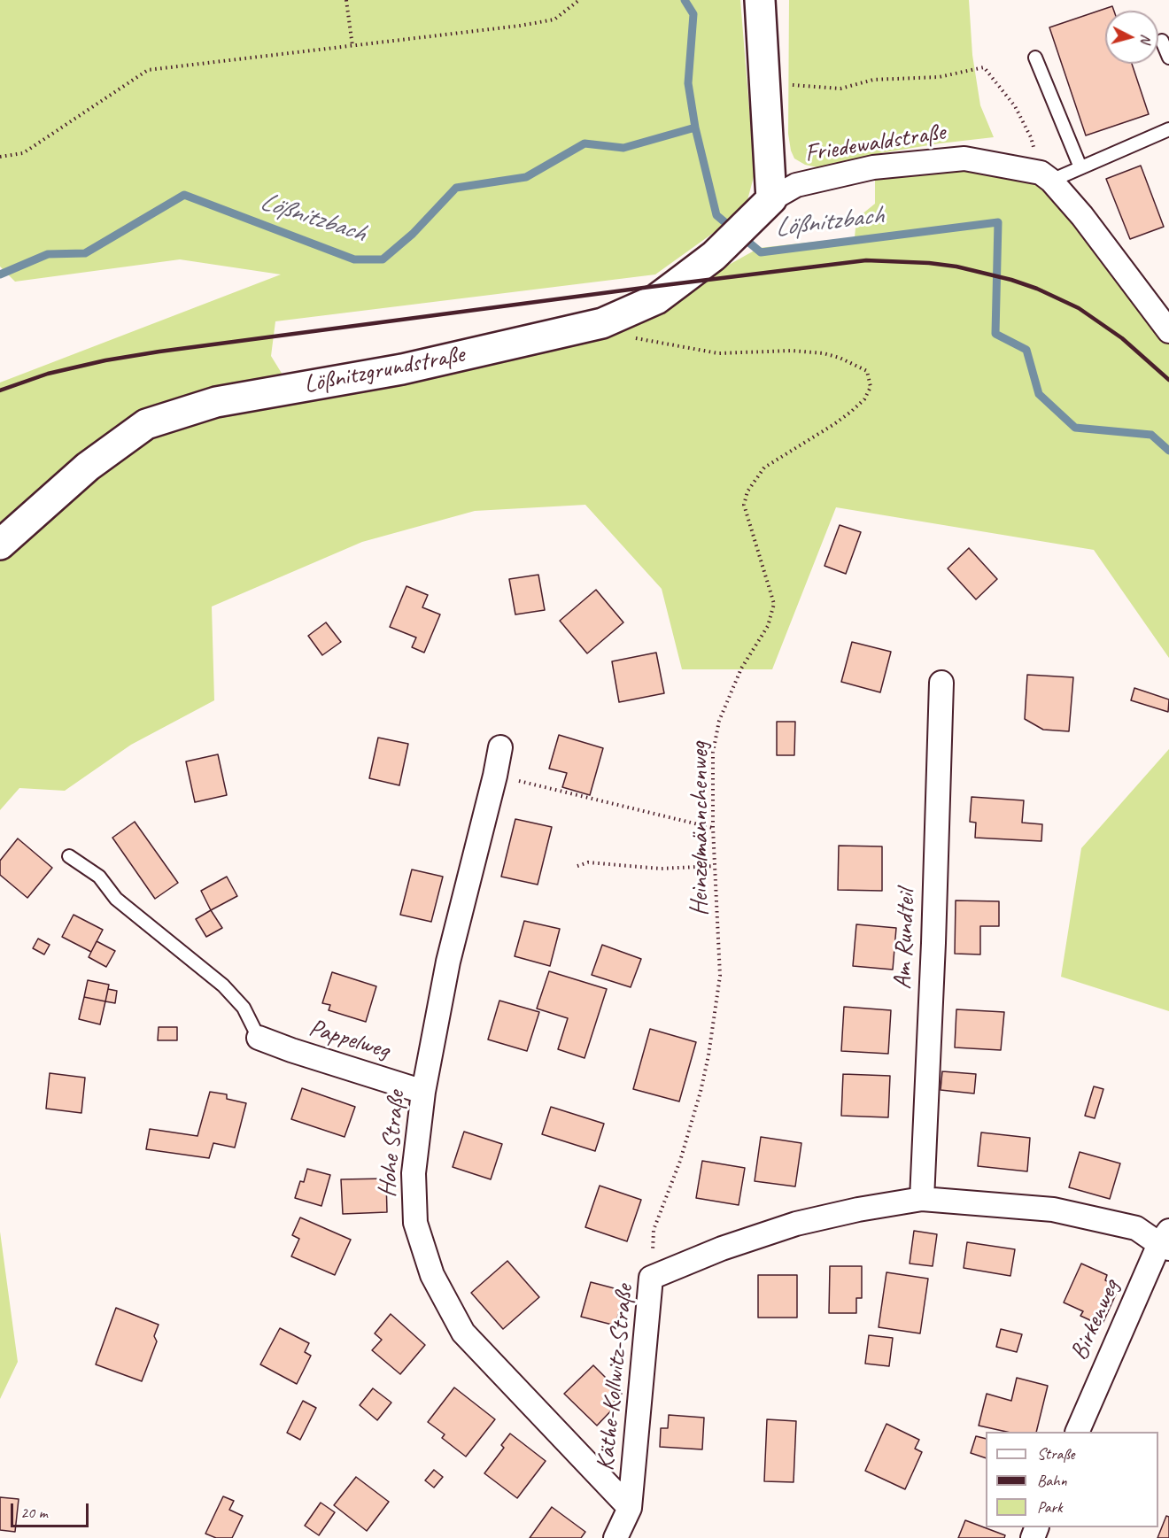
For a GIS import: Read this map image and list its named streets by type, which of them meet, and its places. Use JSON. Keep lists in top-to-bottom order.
{
  "streets": {
    "street": [
      "Friedewaldstraße",
      "Lößnitzgrundstraße",
      "Am Rundteil",
      "Pappelweg",
      "Hohe Straße",
      "Birkenweg",
      "Käthe-Kollwitz-Straße"
    ],
    "path": ["Heinzelmännchenweg"]
  },
  "crossings": [
    ["Friedewaldstraße", "Lößnitzgrundstraße"],
    ["Lößnitzgrundstraße", "Heinzelmännchenweg"],
    ["Heinzelmännchenweg", "Käthe-Kollwitz-Straße"],
    ["Am Rundteil", "Käthe-Kollwitz-Straße"],
    ["Pappelweg", "Hohe Straße"],
    ["Hohe Straße", "Käthe-Kollwitz-Straße"],
    ["Birkenweg", "Käthe-Kollwitz-Straße"]
  ],
  "water": ["Lößnitzbach"],
  "legend": ["Straße", "Bahn", "Park"],
  "scale_bar": "20 m",
  "north": "right"
}
